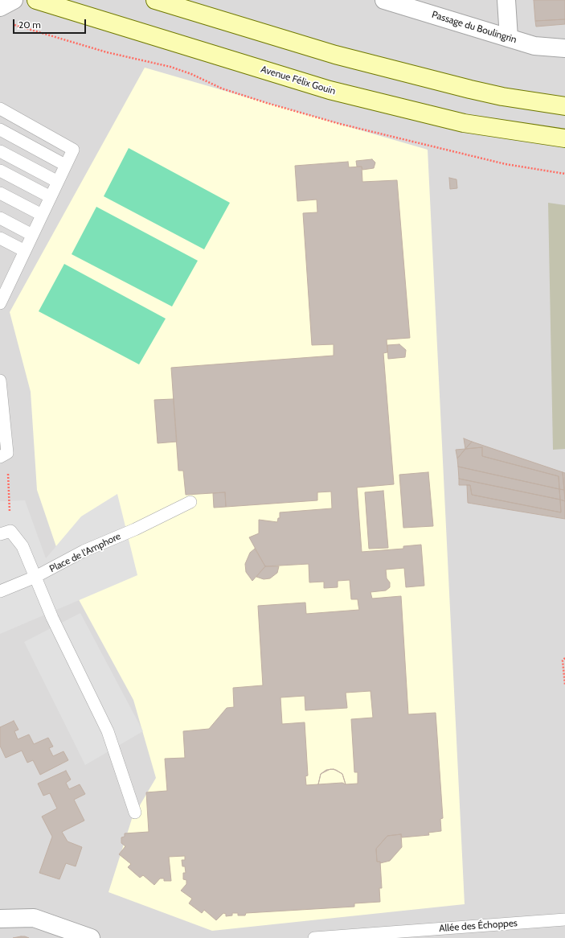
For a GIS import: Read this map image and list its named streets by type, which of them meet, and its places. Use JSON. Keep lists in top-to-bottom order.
{
  "streets": {
    "main road": ["Avenue Félix Gouin"],
    "street": ["Passage du Boulingrin"],
    "lane": ["Place de l'Amphore", "Allée des Échoppes"]
  },
  "scale_bar": "20 m"
}
